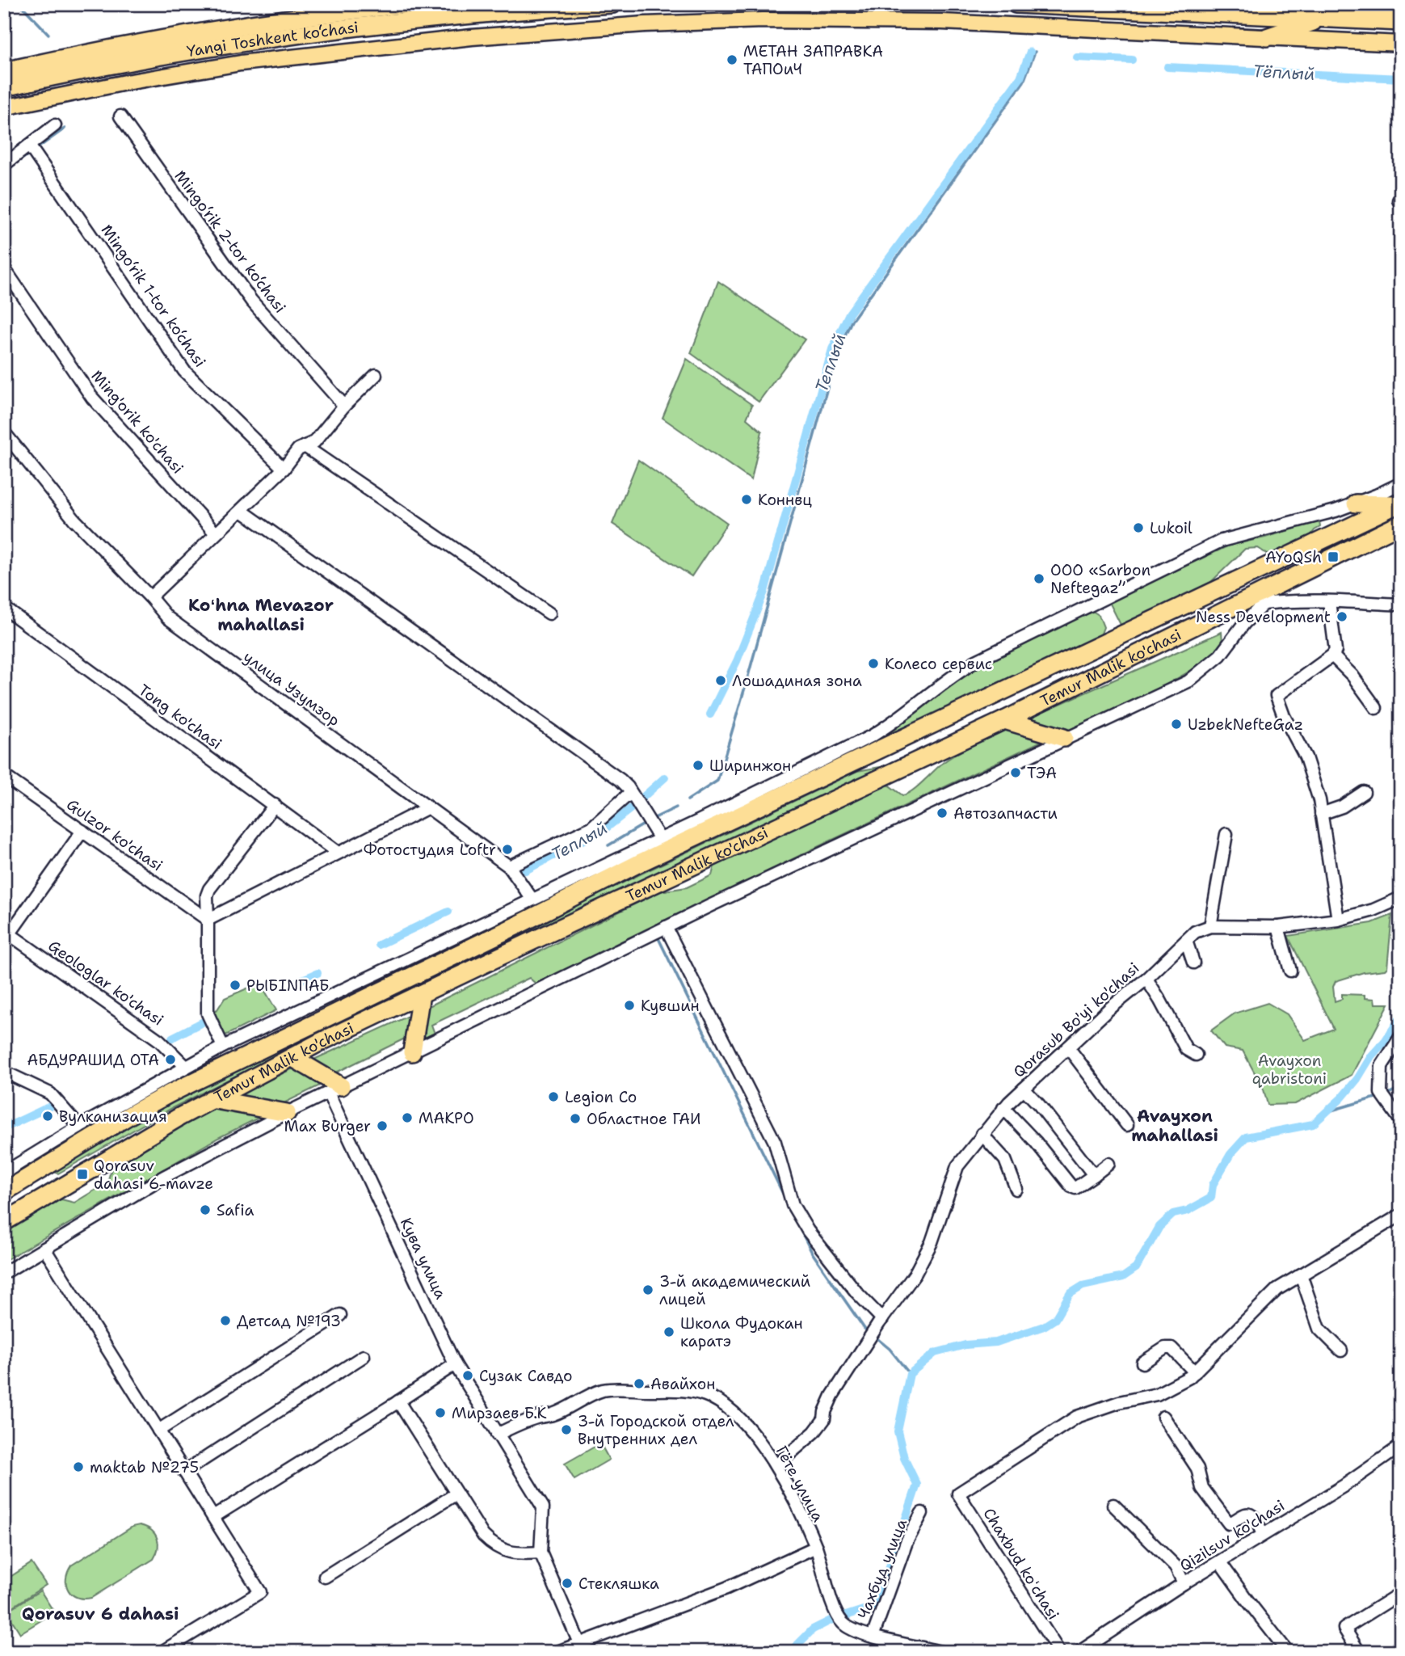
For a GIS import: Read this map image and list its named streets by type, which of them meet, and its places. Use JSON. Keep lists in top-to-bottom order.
{
  "streets": {
    "highway": ["Yangi Toshkent ko‘chasi", "Temur Malik ko'chasi"],
    "street": [
      "Mingo‘rik 2-tor ko‘chasi",
      "Mingo‘rik 1-tor ko‘chasi",
      "Ming'orik ko'chasi",
      "улица Узумзор",
      "Tong ko'chasi",
      "Gulzor ko'chasi",
      "Geologlar ko'chasi",
      "Qorasub Bo'yi ko'chasi",
      "Кува улица",
      "Гёте улица",
      "Qizilsuv ko'chasi",
      "Chaxbud koʻchasi",
      "Чахбуд улица"
    ]
  },
  "crossings": [
    ["Qorasub Bo'yi ko'chasi", "Гёте улица"],
    ["Кува улица", "Гёте улица"],
    ["Гёте улица", "Чахбуд улица"]
  ],
  "districts": ["Koʻhna Mevazor mahallasi", "Avayxon mahallasi", "Qorasuv 6 dahasi"],
  "water": ["Тёплый", "Теплый"],
  "parks": ["Avayxon qabristoni"],
  "places": {
    "other": [
      "МЕТАН ЗАПРАВКА ТАПОиЧ",
      "Коннвц",
      "Lukoil",
      "ООО «Sarbon Neftegaz”",
      "Ness Development",
      "Колесо сервис",
      "Лошадиная зона",
      "UzbekNefteGaz",
      "Ширинжон",
      "ТЭА",
      "Автозапчасти",
      "Фотостудия Loftr",
      "РЫБINПАБ",
      "Кувшин",
      "АБДУРАШИД ОТА",
      "Legion Co",
      "Вулканизация",
      "МАКРО",
      "Областное ГАИ",
      "Max Burger",
      "Safia",
      "3-й академический лицей",
      "Детсад №193",
      "Школа Фудокан каратэ",
      "Сузак Савдо",
      "Авайхон",
      "Мирзаев Б.К",
      "3-й Городской отдел Внутренних дел",
      "maktab №275",
      "Стекляшка"
    ],
    "transit": ["AYoQSh", "Qorasuv dahasi 6-mavze"]
  }
}
